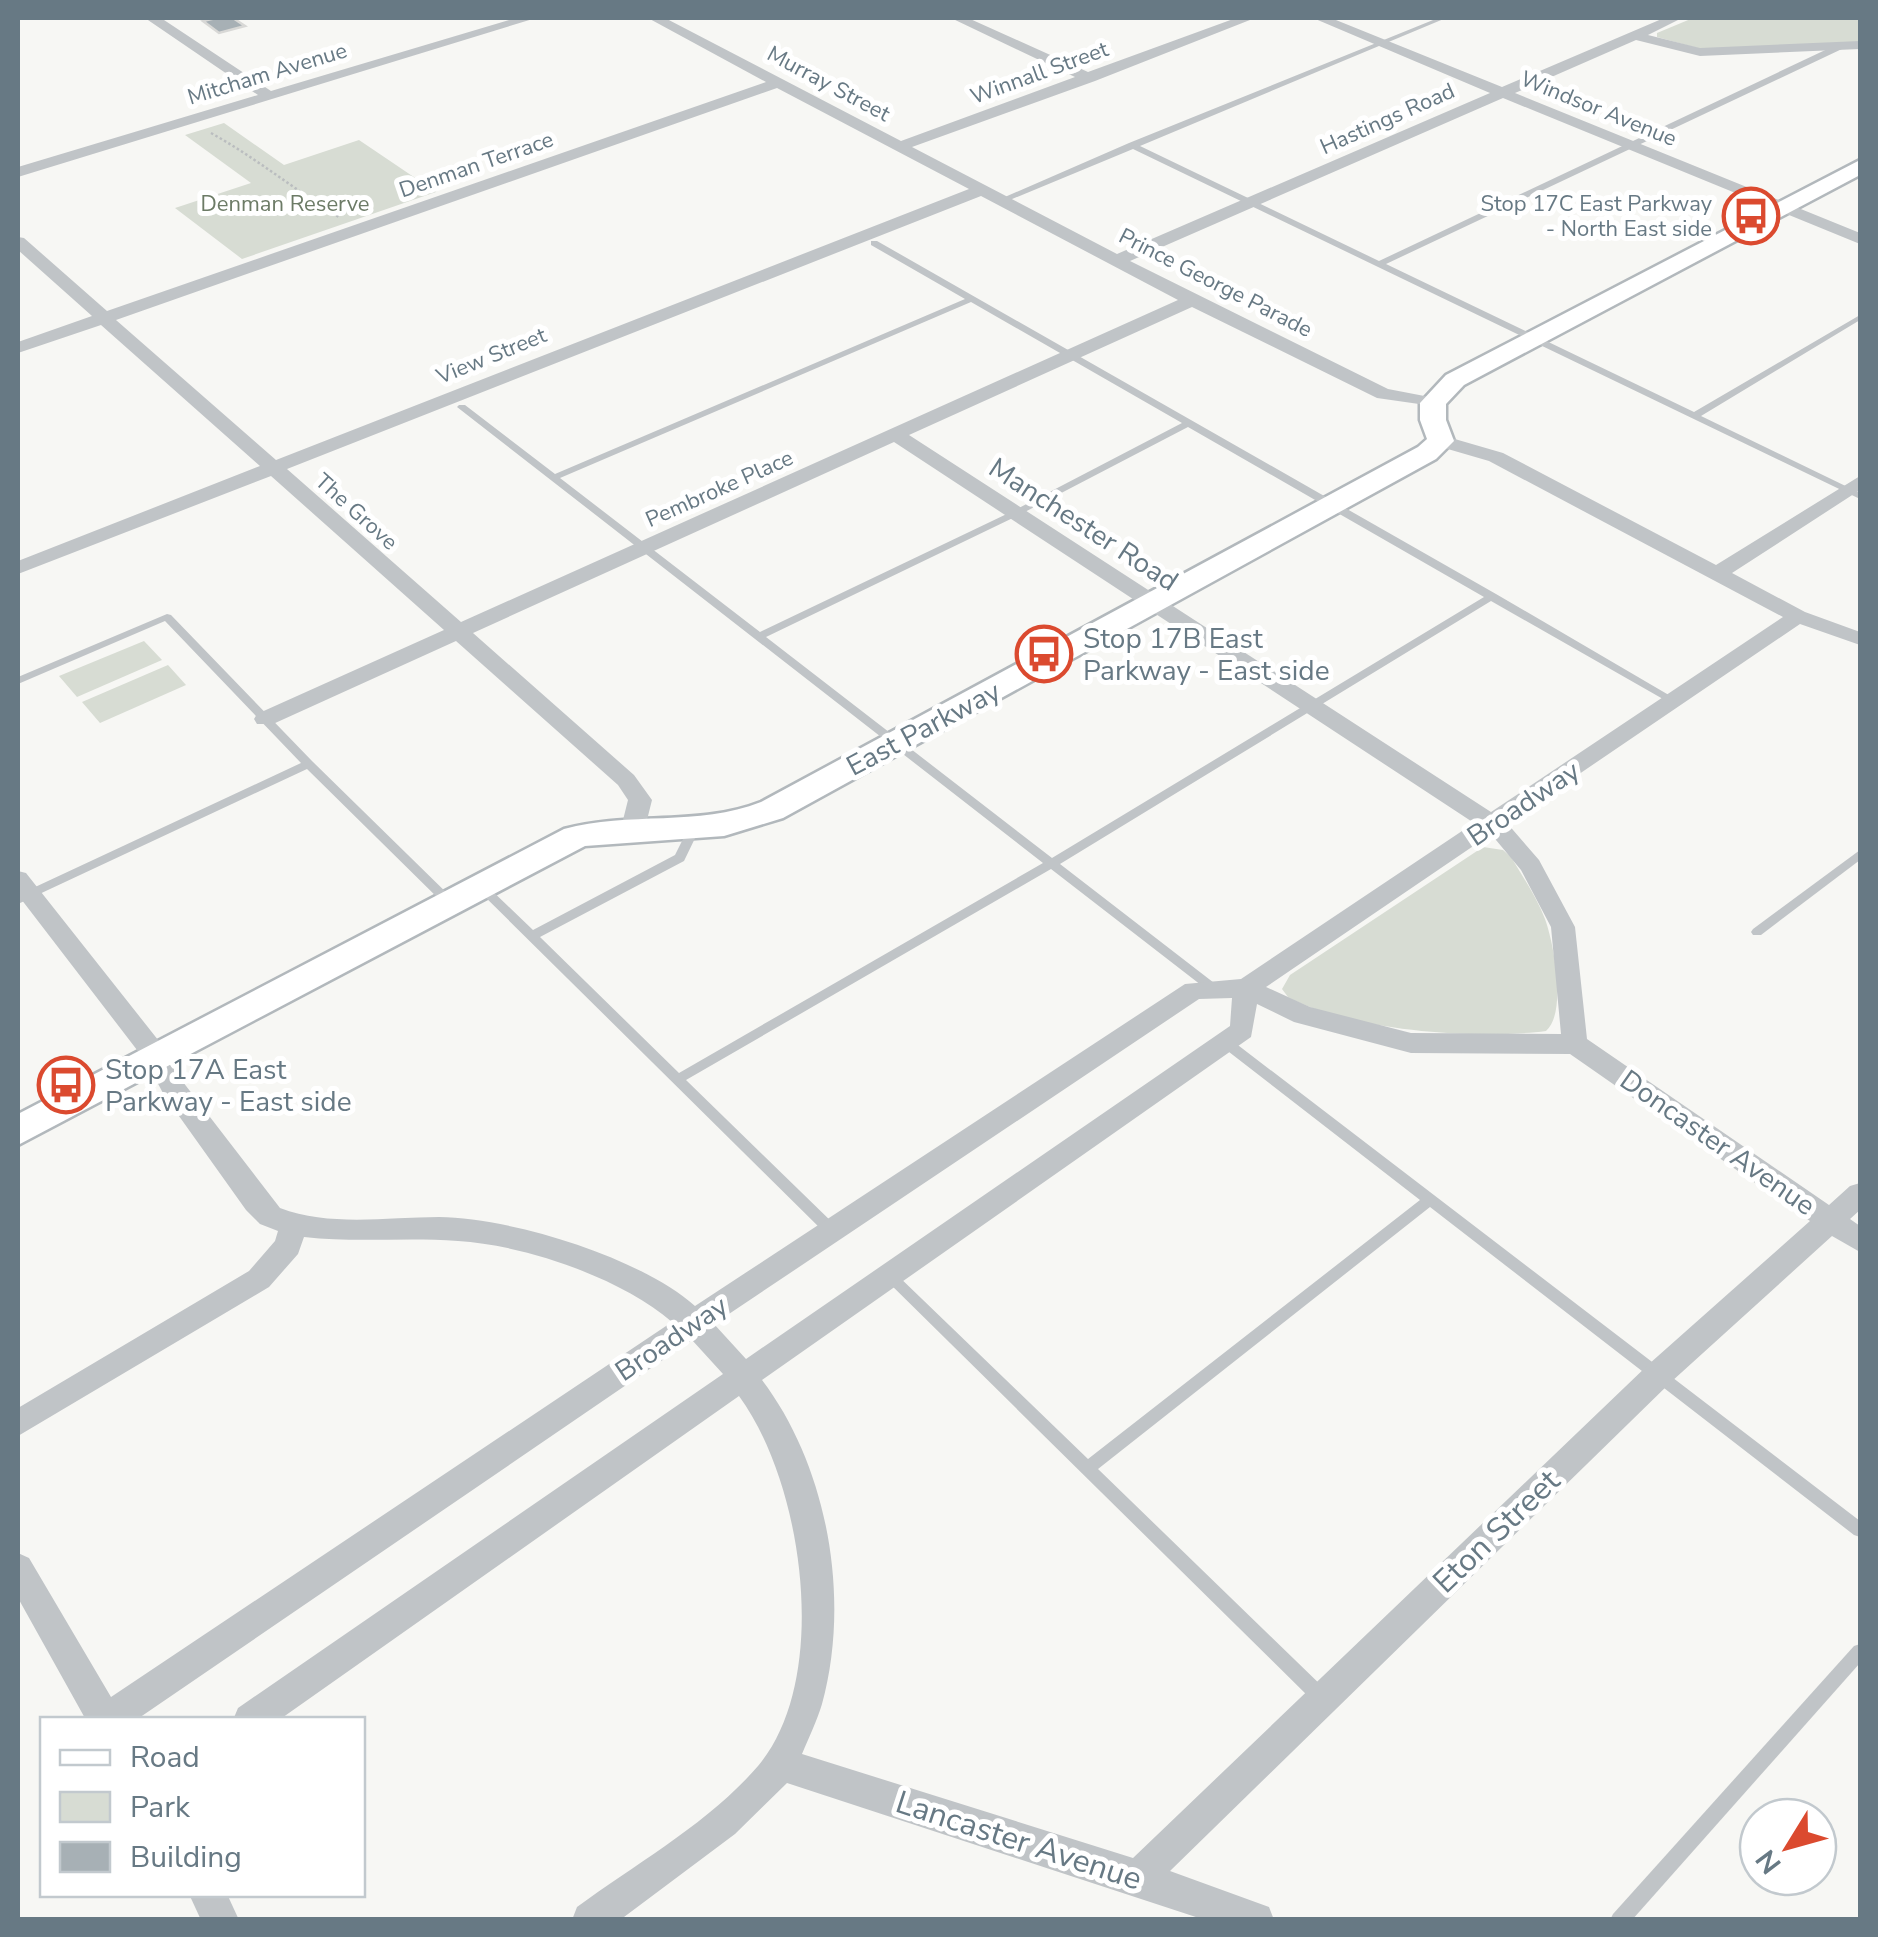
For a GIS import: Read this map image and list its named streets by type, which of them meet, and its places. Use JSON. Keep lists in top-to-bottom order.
{
  "streets": {
    "street": [
      "Winnall Street",
      "Mitcham Avenue",
      "Murray Street",
      "Windsor Avenue",
      "Hastings Road",
      "Denman Terrace",
      "Prince George Parade",
      "View Street",
      "Pembroke Place",
      "The Grove",
      "Manchester Road",
      "East Parkway",
      "Broadway",
      "Doncaster Avenue",
      "Eton Street",
      "Lancaster Avenue"
    ]
  },
  "crossings": [
    ["Winnall Street", "Murray Street"],
    ["Murray Street", "Denman Terrace"],
    ["Murray Street", "Prince George Parade"],
    ["Murray Street", "View Street"],
    ["Windsor Avenue", "Hastings Road"],
    ["Hastings Road", "Prince George Parade"],
    ["Denman Terrace", "The Grove"],
    ["Prince George Parade", "View Street"],
    ["Prince George Parade", "Pembroke Place"],
    ["View Street", "The Grove"],
    ["Pembroke Place", "The Grove"],
    ["Pembroke Place", "Manchester Road"],
    ["The Grove", "East Parkway"],
    ["Manchester Road", "East Parkway"],
    ["Manchester Road", "Broadway"],
    ["Doncaster Avenue", "Eton Street"],
    ["Eton Street", "Lancaster Avenue"]
  ],
  "parks": ["Denman Reserve"],
  "places": {
    "bus stop": ["Stop 17C East Parkway - North East side", "Stop 17B East Parkway - East side", "Stop 17A East Parkway - East side"]
  },
  "legend": ["Road", "Park", "Building"],
  "north": "bottom left"
}
